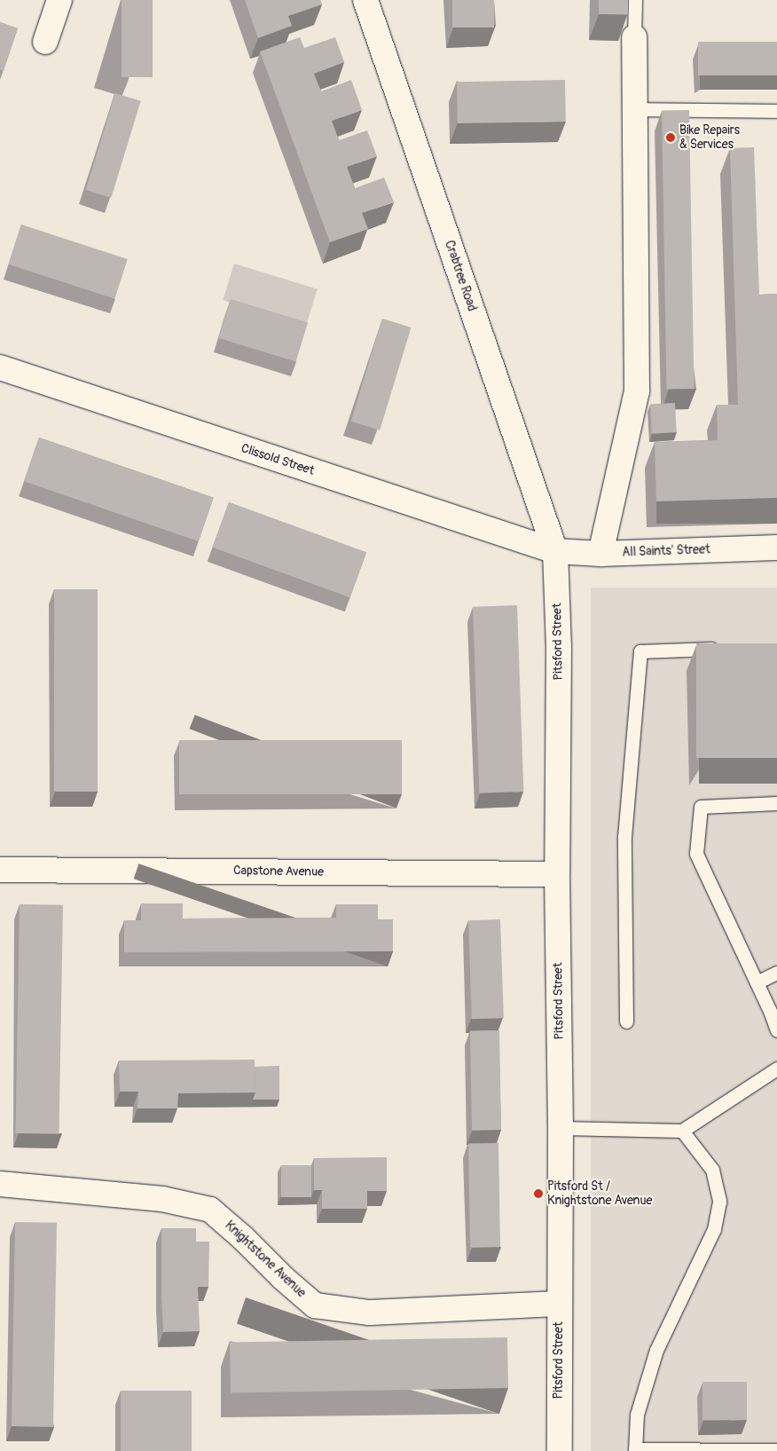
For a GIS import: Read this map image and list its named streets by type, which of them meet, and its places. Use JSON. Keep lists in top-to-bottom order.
{
  "streets": {
    "street": [
      "Crabtree Road",
      "Clissold Street",
      "All Saints' Street",
      "Pitsford Street",
      "Capstone Avenue",
      "Knightstone Avenue"
    ]
  },
  "crossings": [
    ["Crabtree Road", "Clissold Street"],
    ["Crabtree Road", "All Saints' Street"],
    ["Crabtree Road", "Pitsford Street"],
    ["Clissold Street", "All Saints' Street"],
    ["Clissold Street", "Pitsford Street"],
    ["All Saints' Street", "Pitsford Street"],
    ["Pitsford Street", "Capstone Avenue"],
    ["Pitsford Street", "Knightstone Avenue"]
  ],
  "places": ["Bike Repairs & Services", "Pitsford St / Knightstone Avenue"]
}
